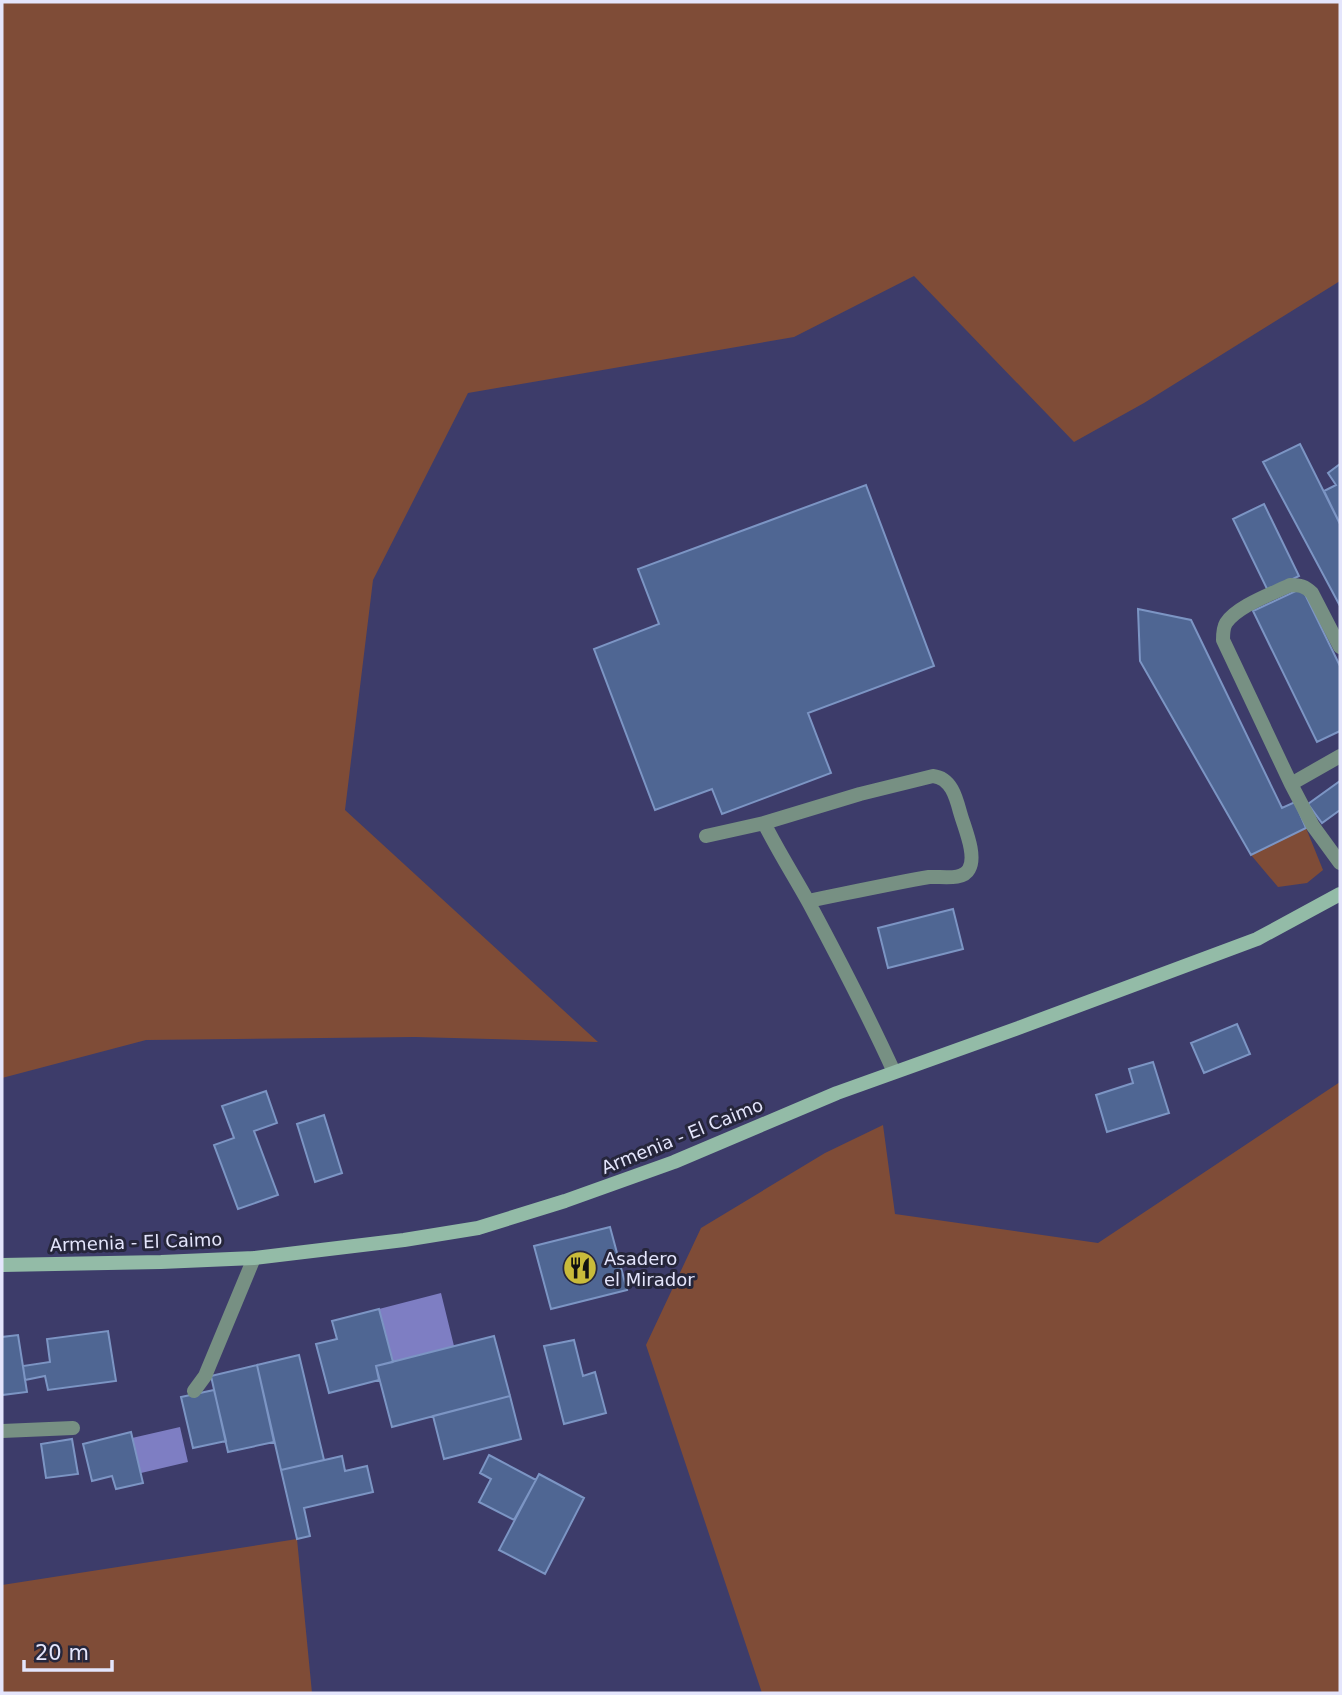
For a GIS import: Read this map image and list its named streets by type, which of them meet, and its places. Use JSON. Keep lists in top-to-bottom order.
{
  "streets": {
    "main road": ["Armenia - El Caimo"]
  },
  "places": {
    "restaurant": ["Asadero el Mirador"]
  },
  "scale_bar": "20 m"
}
